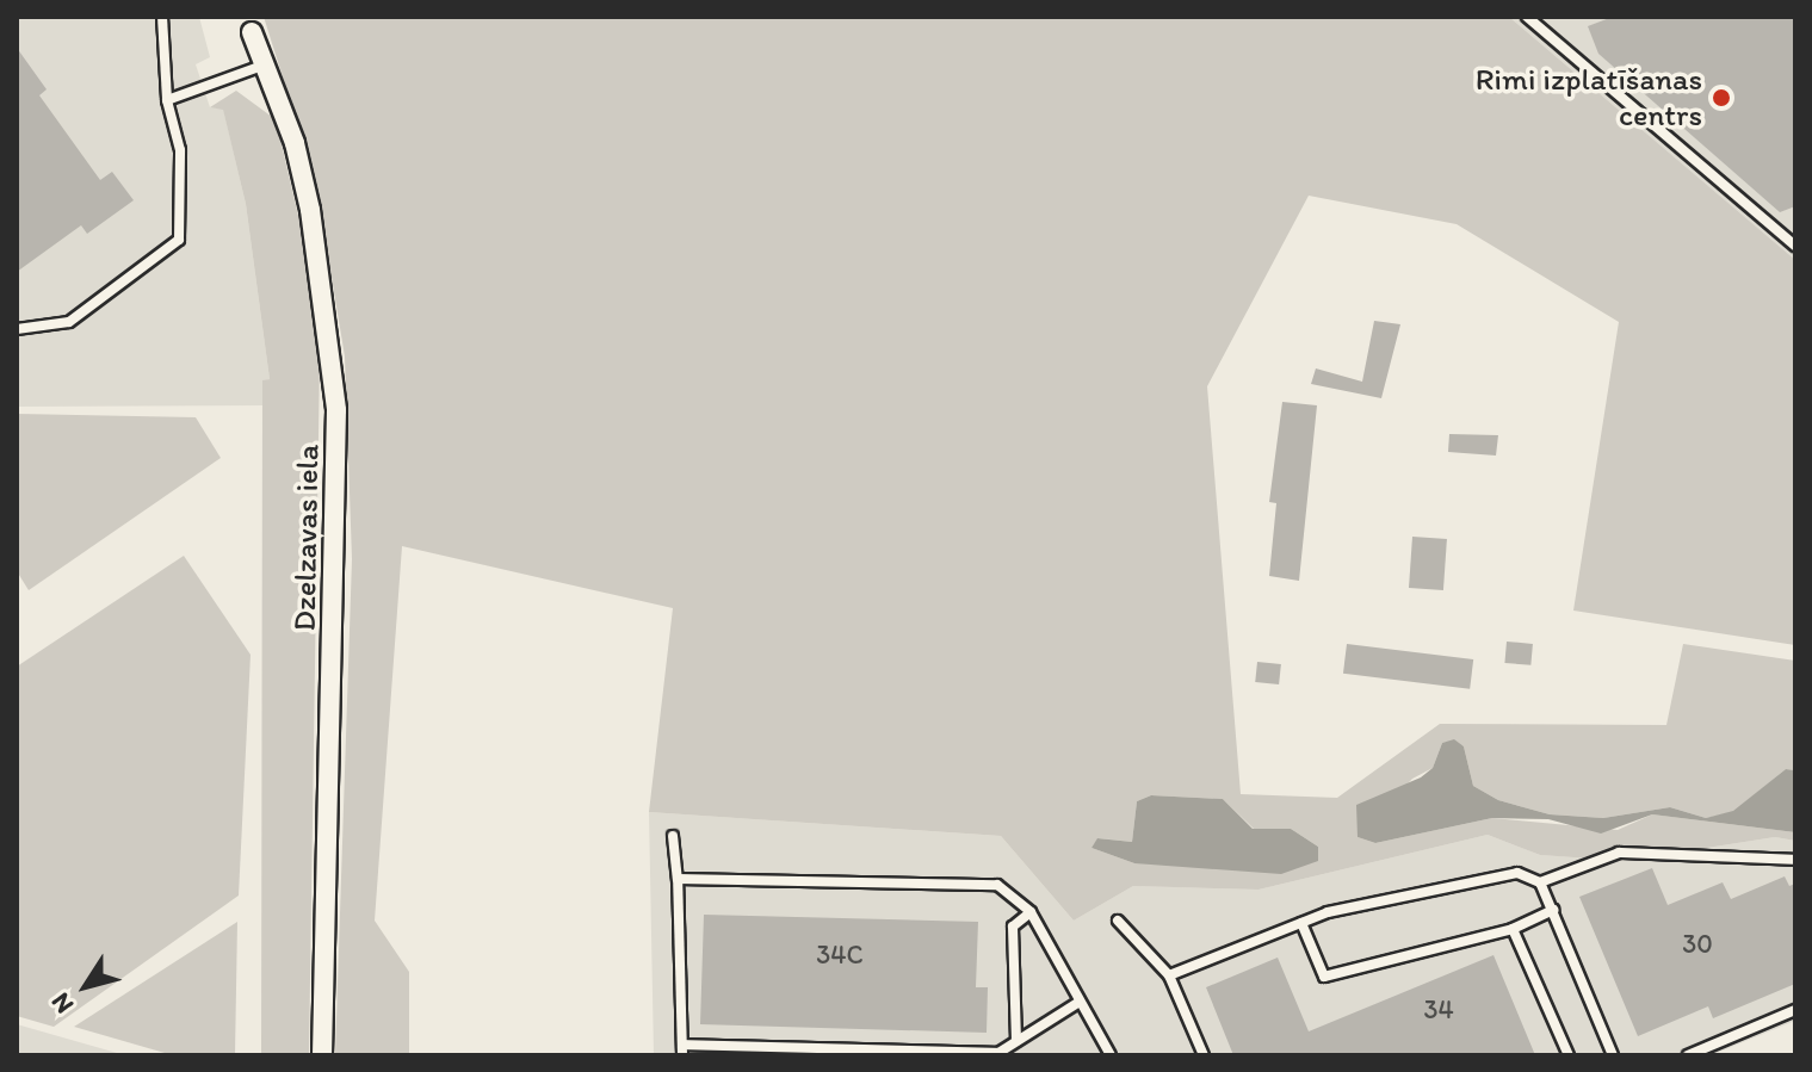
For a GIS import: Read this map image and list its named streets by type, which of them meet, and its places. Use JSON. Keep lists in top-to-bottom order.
{
  "streets": {
    "street": ["Dzelzavas iela"]
  },
  "places": ["Rimi izplatīšanas centrs"],
  "house_numbers": ["30", "34C", "34"],
  "north": "bottom left"
}
